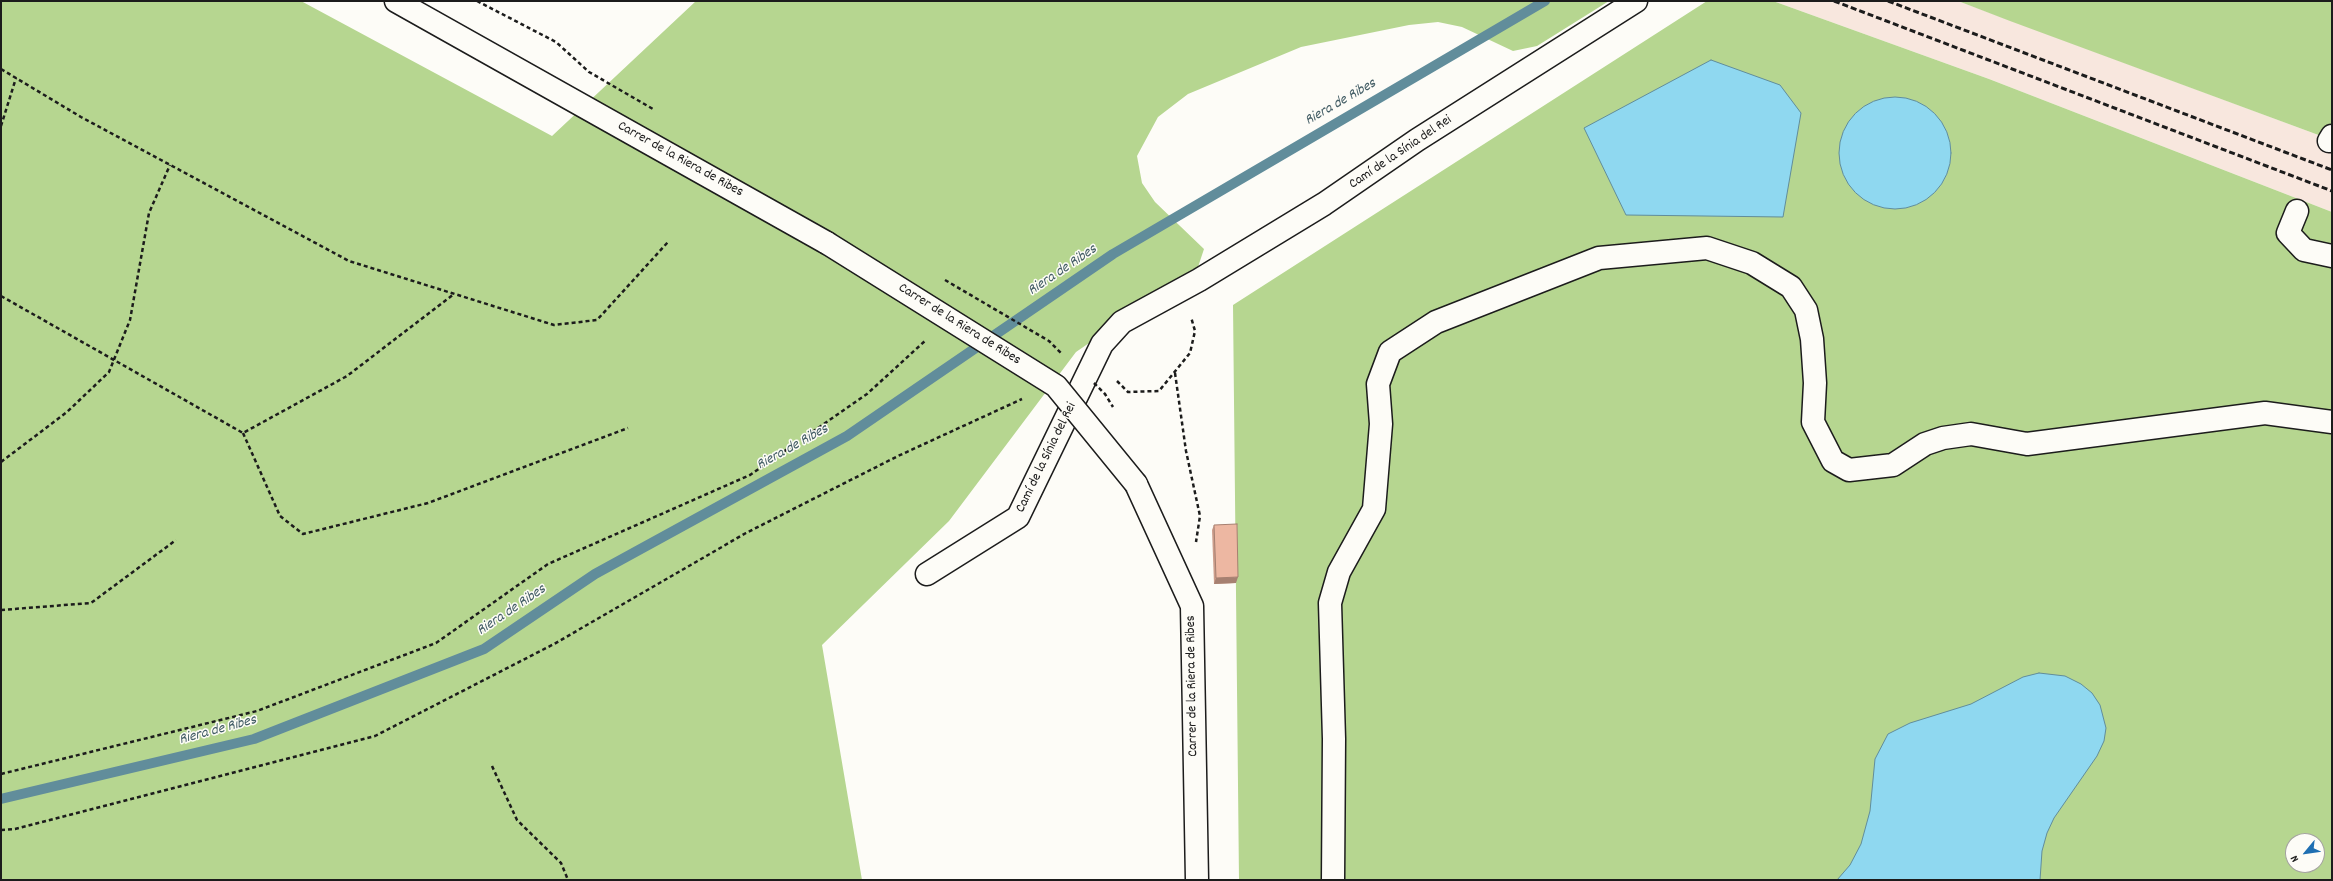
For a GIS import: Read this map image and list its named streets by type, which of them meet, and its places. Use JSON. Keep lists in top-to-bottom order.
{
  "streets": {
    "street": ["Camí de la Sínia del Rei", "Carrer de la Riera de Ribes"]
  },
  "water": ["Riera de Ribes"],
  "north": "bottom left"
}
